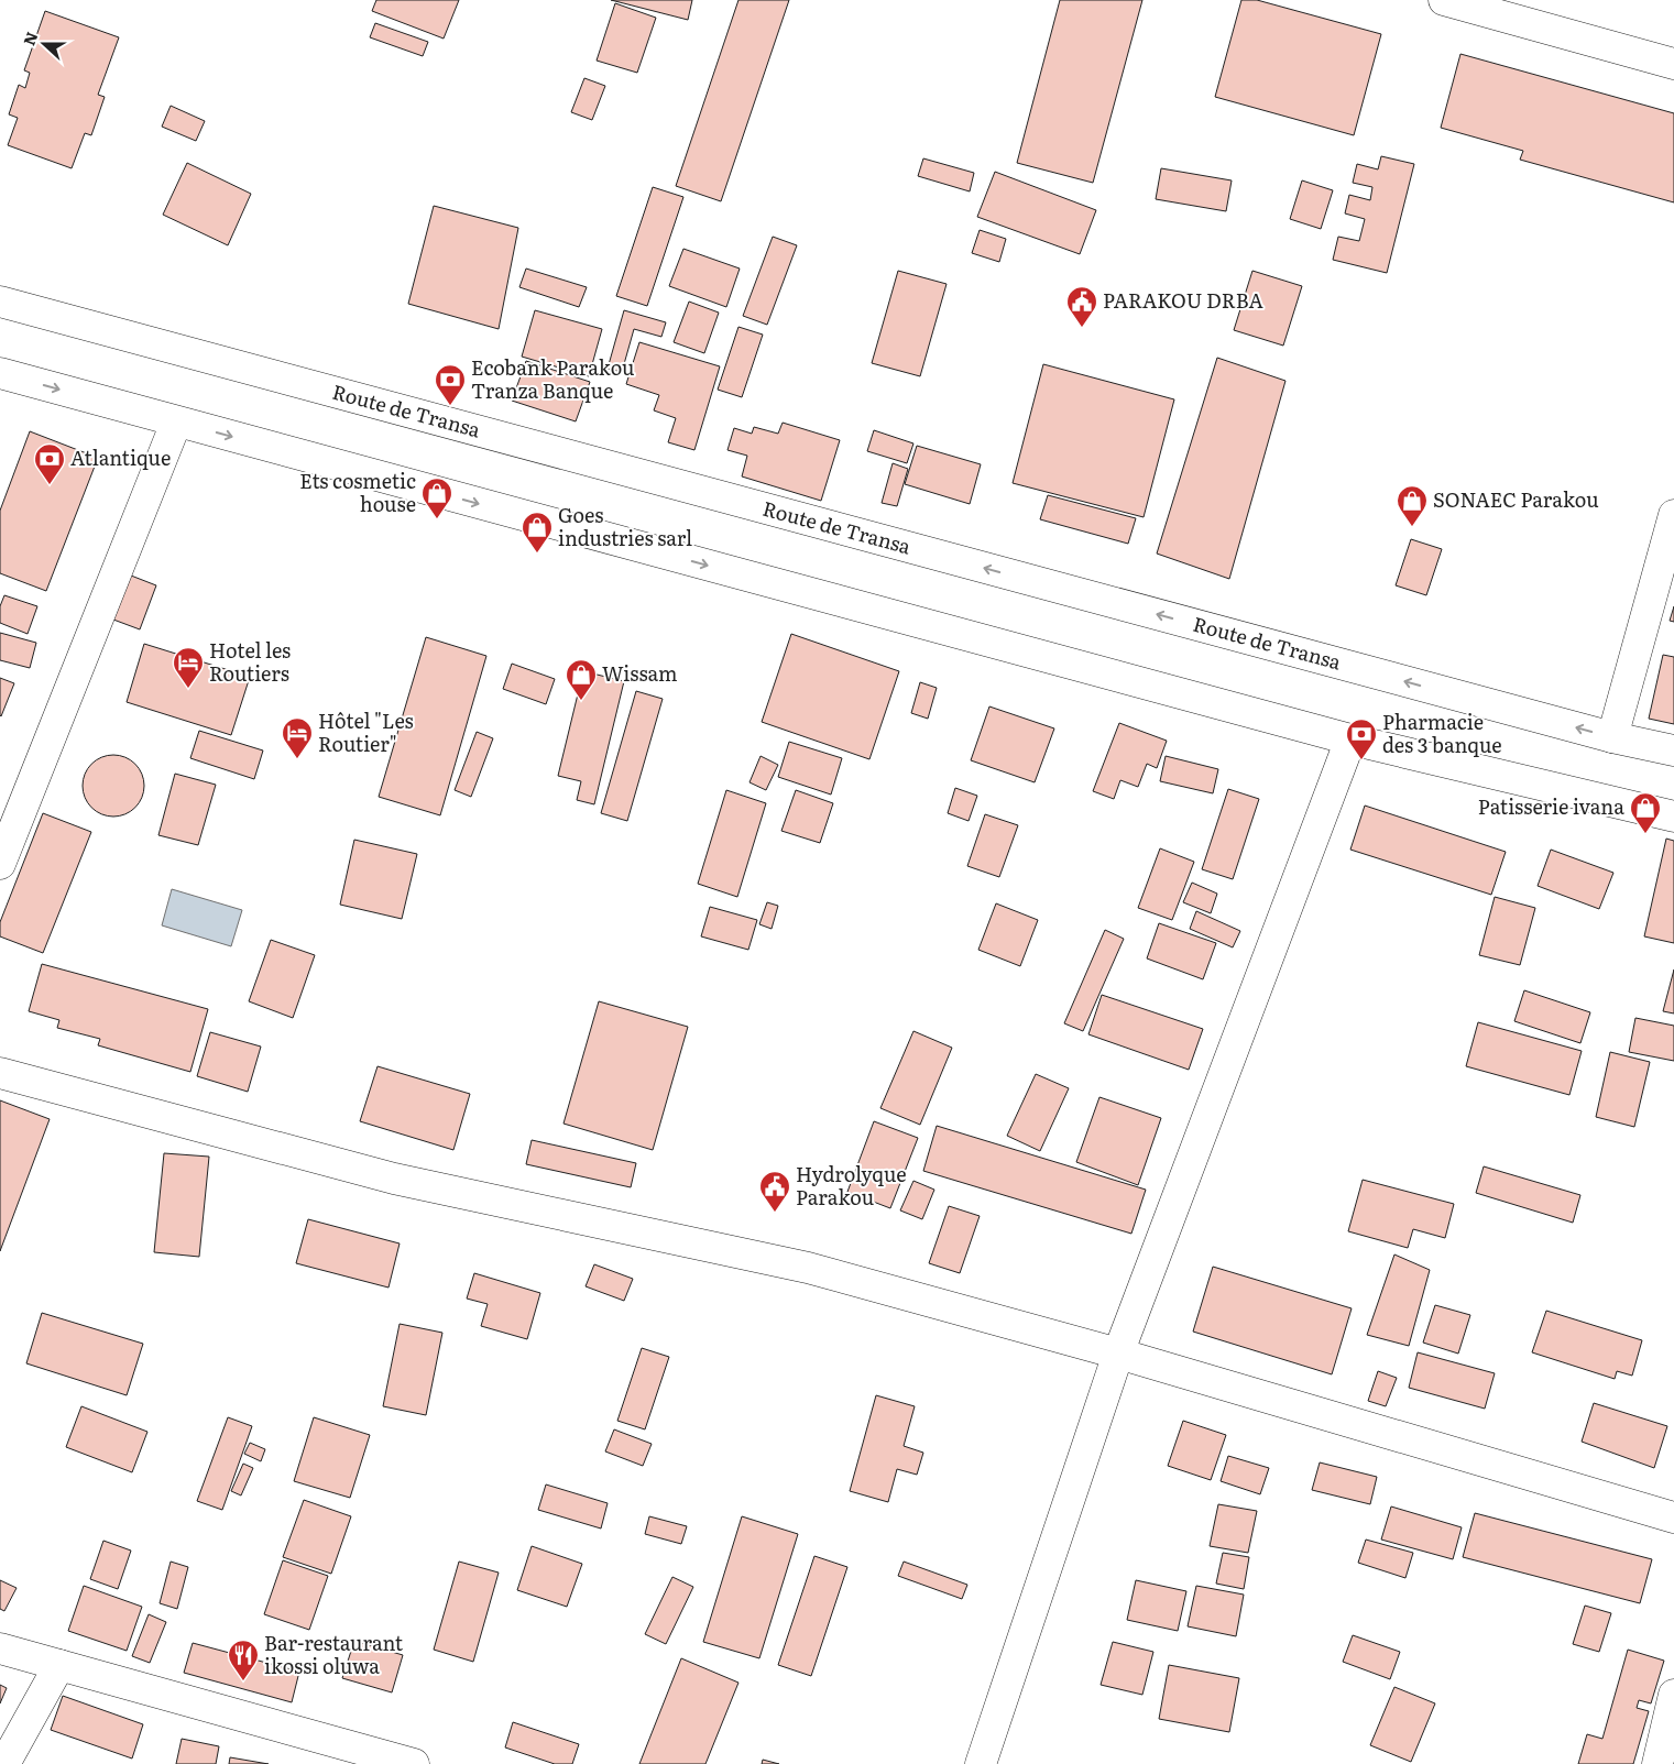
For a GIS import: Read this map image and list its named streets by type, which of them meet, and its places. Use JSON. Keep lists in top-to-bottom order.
{
  "streets": {
    "street": ["Route de Transa"]
  },
  "places": {
    "public building": ["PARAKOU DRBA", "Hydrolyque Parakou"],
    "bank": ["Ecobank Parakou Tranza Banque", "Atlantique", "Pharmacie des 3 banque"],
    "shop": [
      "Ets cosmetic house",
      "SONAEC Parakou",
      "Goes industries sarl",
      "Wissam",
      "Patisserie ivana"
    ],
    "hotel": ["Hotel les Routiers", "Hôtel \"Les Routier\""],
    "restaurant": ["Bar-restaurant ikossi oluwa"]
  },
  "north": "left"
}
